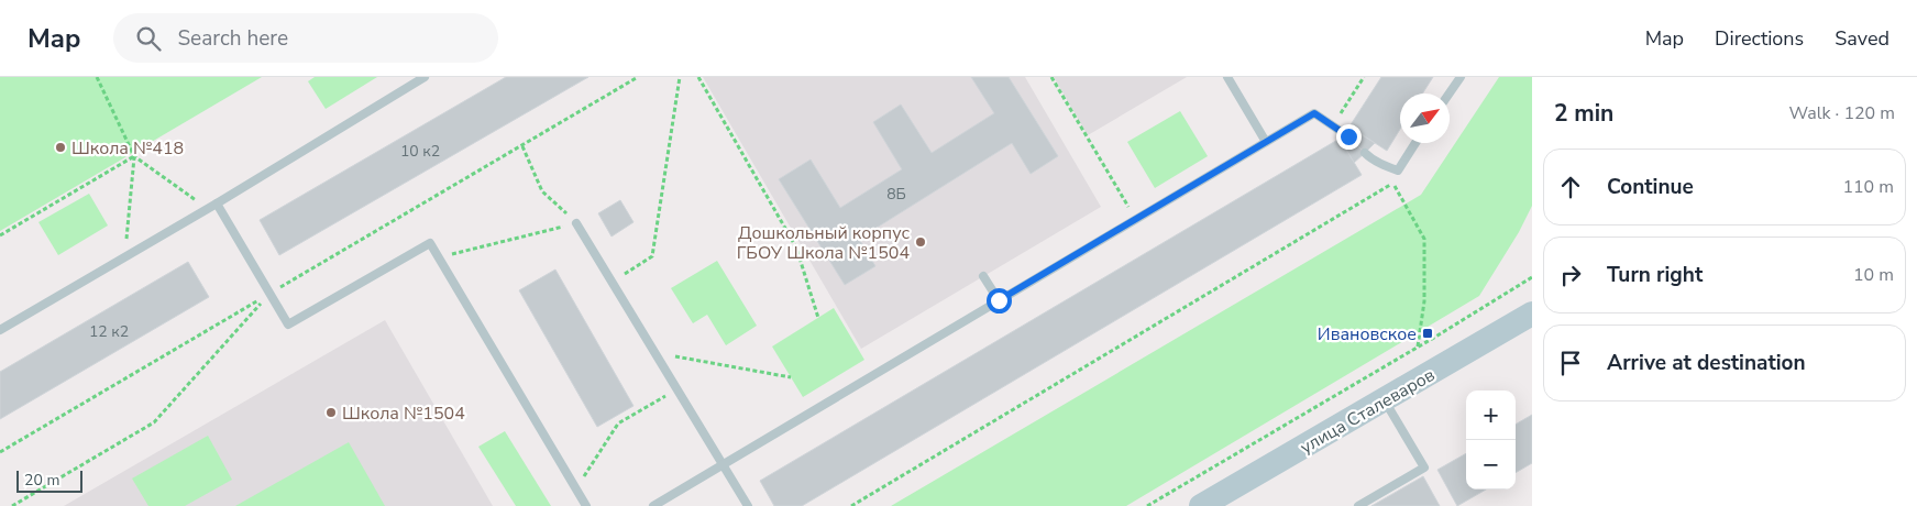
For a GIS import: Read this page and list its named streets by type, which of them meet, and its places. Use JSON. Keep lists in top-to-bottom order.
{
  "streets": {
    "main road": ["улица Сталеваров"]
  },
  "places": {
    "other": ["Школа №418", "Дошкольный корпус ГБОУ Школа №1504", "Школа №1504"],
    "transit": ["Ивановское"]
  },
  "house_numbers": ["10 к2", "8Б", "12 к2"],
  "scale_bar": "20 m",
  "north": "top right",
  "page": {
    "header": "Map",
    "search": "Search here",
    "nav": ["Map", "Directions", "Saved"],
    "heading": ["2 min", "Walk · 120 m"],
    "list": [
      ["Continue", "110 m"],
      ["Turn right", "10 m"],
      "Arrive at destination"
    ],
    "map_buttons": ["+", "−"],
    "scale": "20 m"
  }
}
